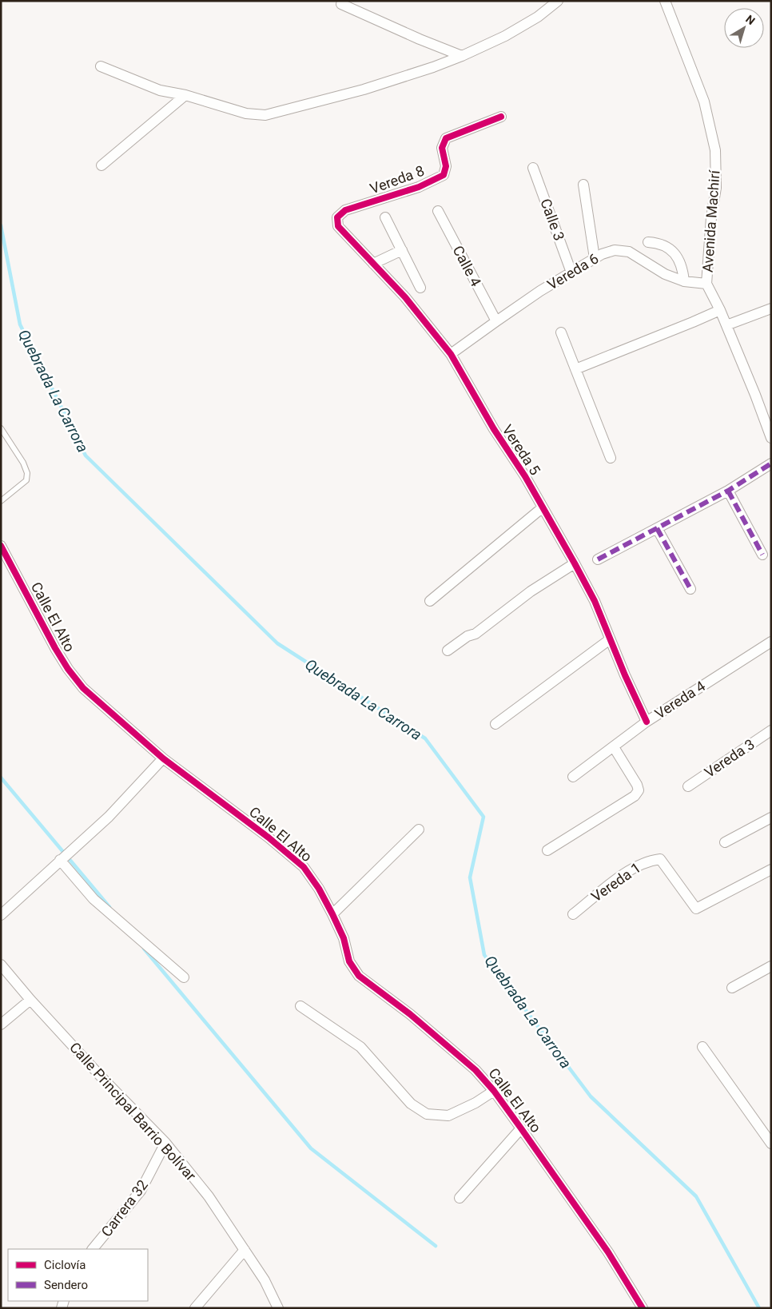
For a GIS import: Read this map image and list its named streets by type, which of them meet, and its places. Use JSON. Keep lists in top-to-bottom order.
{
  "streets": {
    "street": [
      "Vereda 8",
      "Calle 3",
      "Avenida Machirí",
      "Calle 4",
      "Vereda 6",
      "Vereda 5",
      "Calle El Alto",
      "Vereda 4",
      "Vereda 3",
      "Vereda 1",
      "Calle Principal Barrio Bolívar",
      "Carrera 32"
    ]
  },
  "crossings": [
    ["Vereda 8", "Vereda 5"],
    ["Calle 3", "Vereda 6"],
    ["Avenida Machirí", "Vereda 6"],
    ["Calle 4", "Vereda 6"],
    ["Vereda 6", "Vereda 5"],
    ["Vereda 5", "Vereda 4"],
    ["Calle Principal Barrio Bolívar", "Carrera 32"]
  ],
  "water": ["Quebrada La Carrora"],
  "legend": ["Ciclovía", "Sendero"],
  "north": "top right"
}
